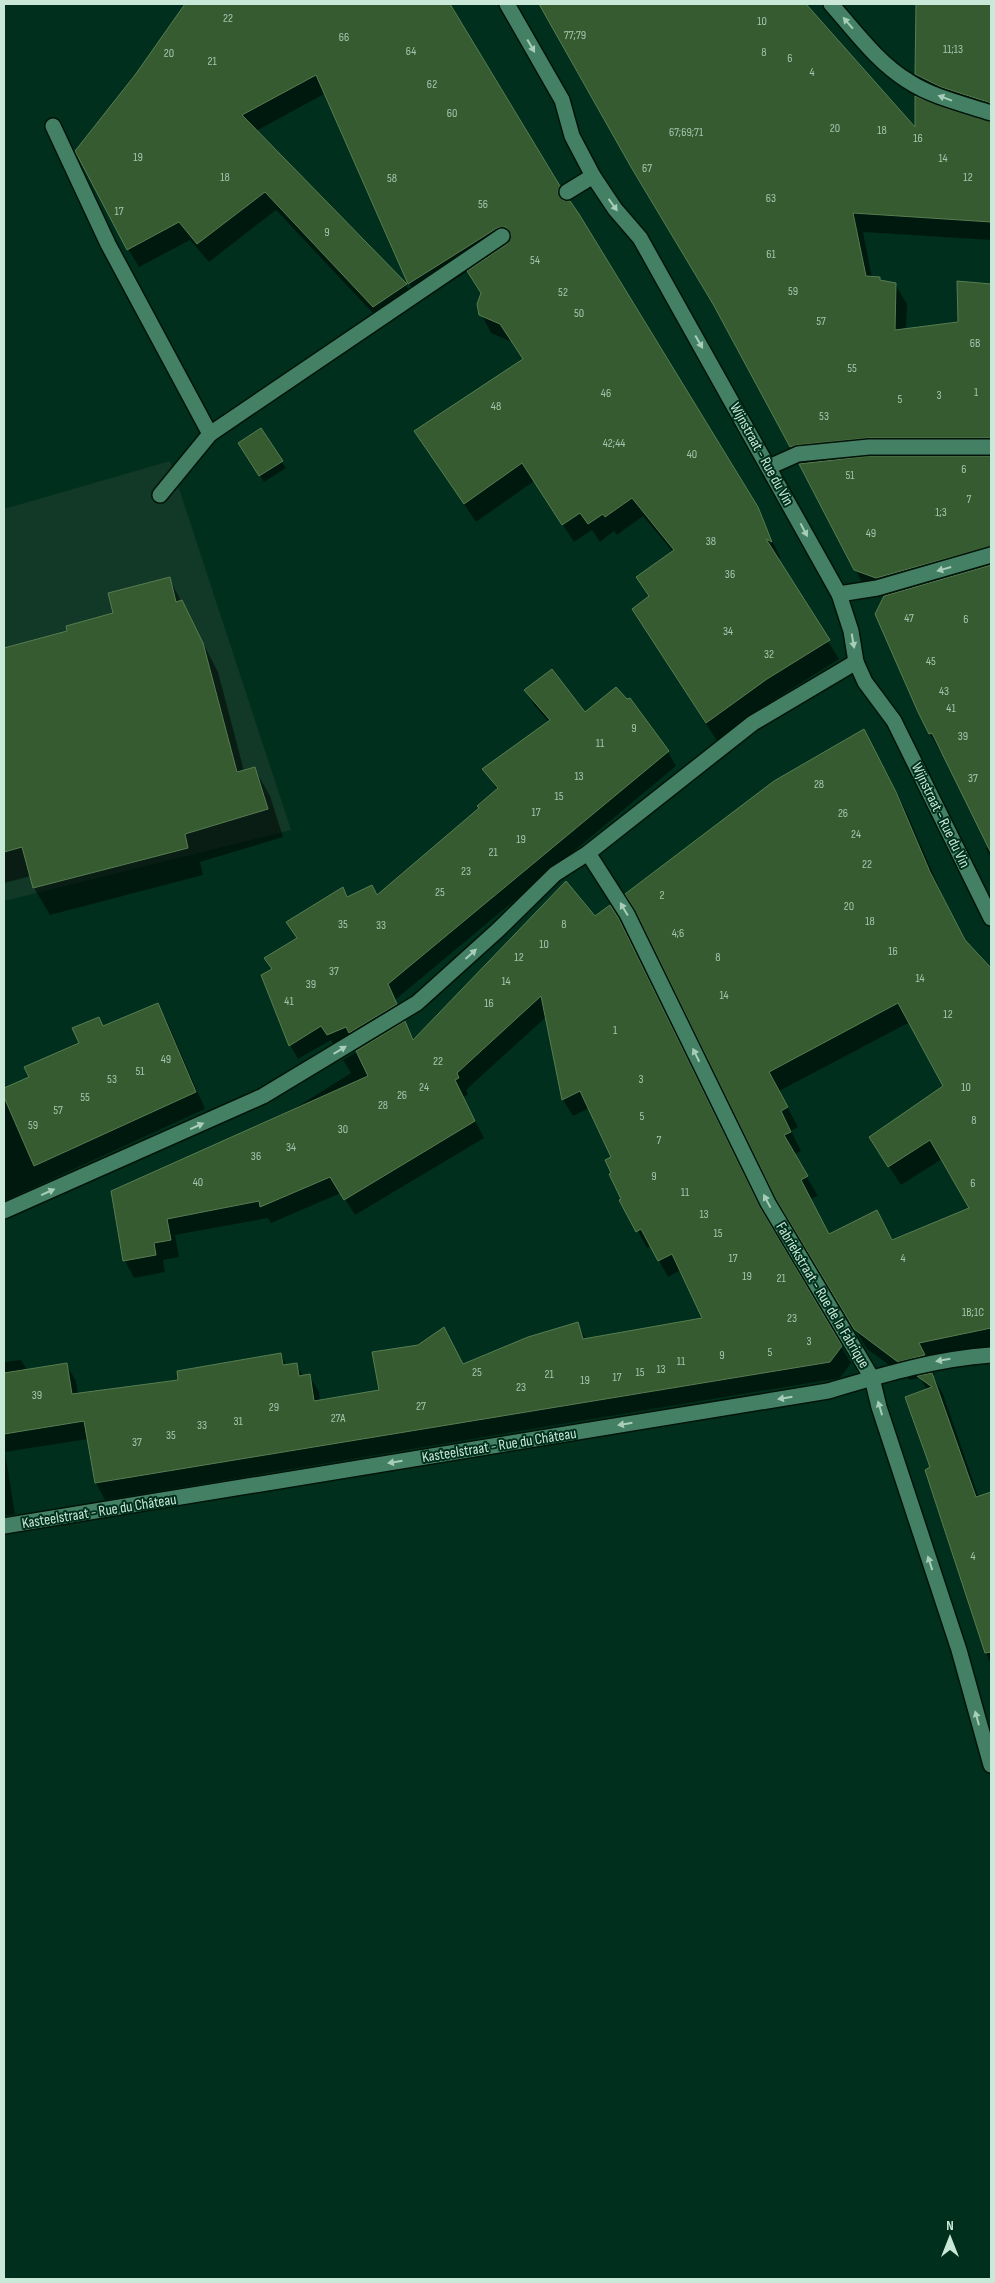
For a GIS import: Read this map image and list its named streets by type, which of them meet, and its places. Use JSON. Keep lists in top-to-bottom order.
{
  "streets": {
    "street": ["Wijnstraat - Rue du Vin", "Fabriekstraat - Rue de la Fabrique", "Kasteelstraat - Rue du Château"]
  },
  "crossings": [
    ["Fabriekstraat - Rue de la Fabrique", "Kasteelstraat - Rue du Château"]
  ],
  "one_way": ["Wijnstraat - Rue du Vin", "Fabriekstraat - Rue de la Fabrique", "Kasteelstraat - Rue du Château"],
  "house_numbers": [
    "22",
    "10",
    "77;79",
    "66",
    "11;13",
    "64",
    "8",
    "20",
    "6",
    "21",
    "4",
    "62",
    "60",
    "20",
    "18",
    "67;69;71",
    "16",
    "19",
    "14",
    "67",
    "18",
    "12",
    "58",
    "63",
    "56",
    "17",
    "9",
    "61",
    "54",
    "59",
    "52",
    "50",
    "57",
    "6B",
    "55",
    "1",
    "46",
    "3",
    "5",
    "48",
    "53",
    "42;44",
    "40",
    "6",
    "51",
    "7",
    "1;3",
    "49",
    "38",
    "36",
    "47",
    "6",
    "34",
    "32",
    "45",
    "43",
    "41",
    "9",
    "39",
    "11",
    "13",
    "37",
    "28",
    "15",
    "17",
    "26",
    "24",
    "19",
    "21",
    "22",
    "23",
    "25",
    "2",
    "20",
    "18",
    "35",
    "8",
    "33",
    "4;6",
    "10",
    "16",
    "12",
    "8",
    "37",
    "14",
    "14",
    "39",
    "14",
    "41",
    "16",
    "12",
    "1",
    "49",
    "22",
    "51",
    "53",
    "3",
    "24",
    "10",
    "26",
    "55",
    "28",
    "57",
    "5",
    "8",
    "59",
    "30",
    "7",
    "34",
    "36",
    "9",
    "40",
    "6",
    "11",
    "13",
    "15",
    "17",
    "4",
    "19",
    "21",
    "1B;1C",
    "23",
    "3",
    "5",
    "9",
    "11",
    "13",
    "25",
    "15",
    "21",
    "17",
    "19",
    "23",
    "39",
    "27",
    "29",
    "27A",
    "31",
    "33",
    "35",
    "37",
    "4"
  ],
  "north": "top"
}
